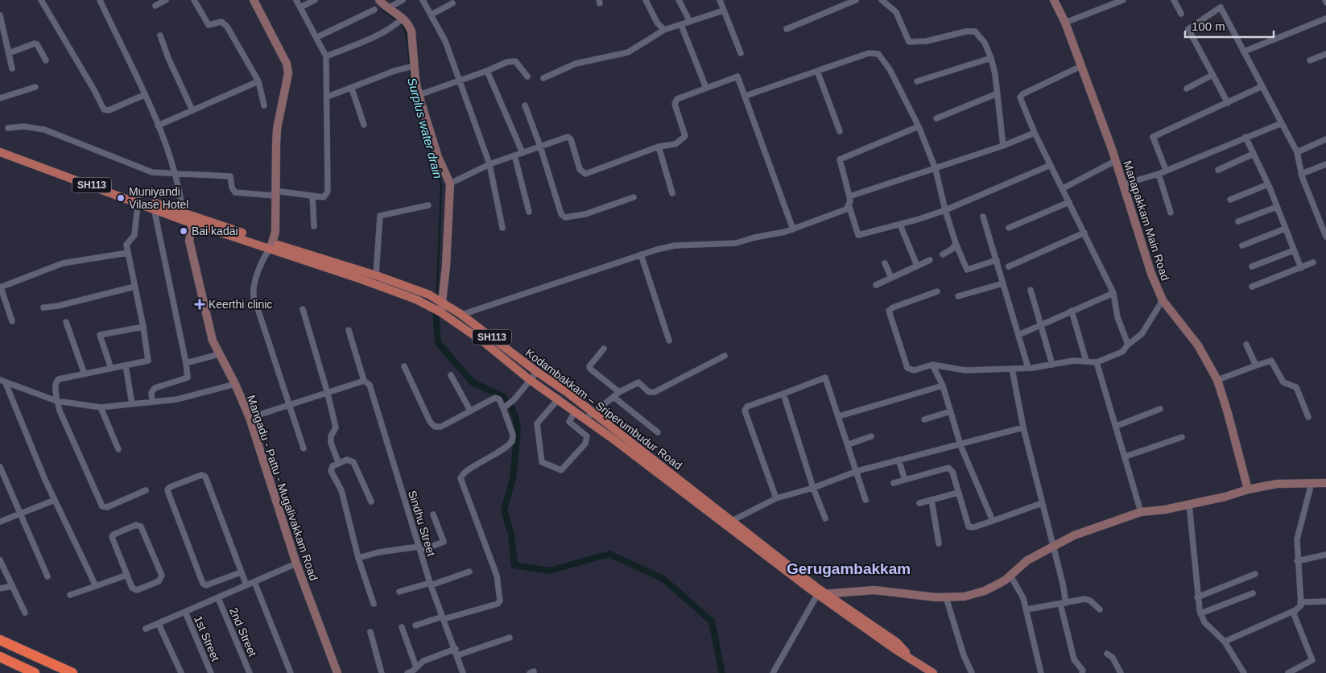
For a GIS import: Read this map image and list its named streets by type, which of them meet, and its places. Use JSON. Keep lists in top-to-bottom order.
{
  "streets": {
    "main road": ["SH113", "Kodambakkam – Sriperumbudur Road"],
    "street": [
      "Manapakkam Main Road",
      "Mangadu - Pattu - Mugalivakkam Road",
      "Sindhu Street",
      "2nd Street",
      "1st Street"
    ]
  },
  "crossings": [
    ["Kodambakkam – Sriperumbudur Road", "Mangadu - Pattu - Mugalivakkam Road"]
  ],
  "districts": ["Gerugambakkam"],
  "water": ["Surplus water drain"],
  "places": {
    "other": ["Muniyandi Vilase Hotel", "Bai kadai"],
    "health": ["Keerthi clinic"]
  },
  "scale_bar": "100 m"
}
